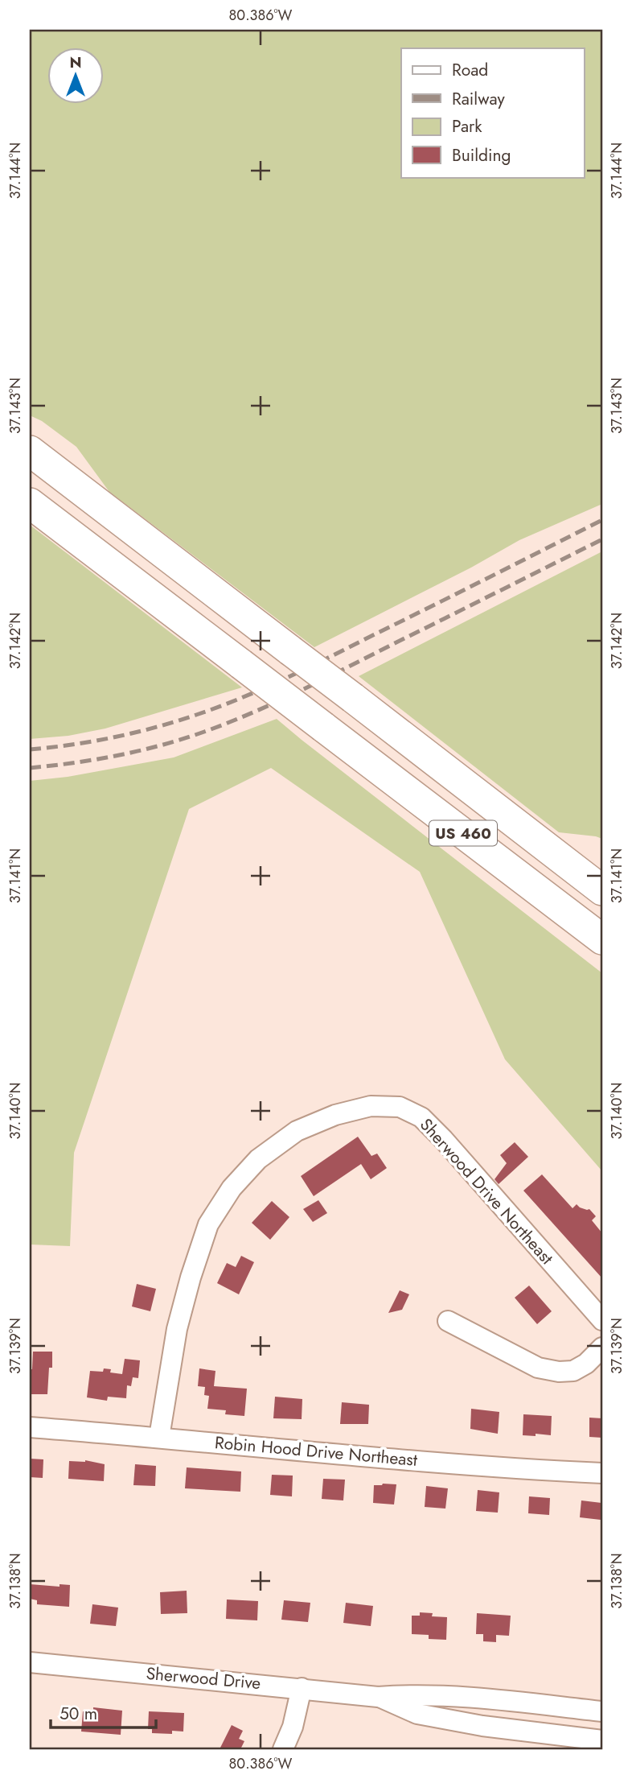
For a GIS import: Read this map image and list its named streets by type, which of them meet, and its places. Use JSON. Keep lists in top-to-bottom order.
{
  "streets": {
    "highway": ["US 460"],
    "street": ["Sherwood Drive Northeast", "Robin Hood Drive Northeast", "Sherwood Drive"]
  },
  "crossings": [
    ["Sherwood Drive Northeast", "Robin Hood Drive Northeast"]
  ],
  "legend": [
    "Road",
    "Railway",
    "Park",
    "Building"
  ],
  "scale_bar": "50 m",
  "north": "top",
  "coordinates": [
    "80.386°W",
    "37.144°N",
    "37.143°N",
    "37.142°N",
    "37.141°N",
    "37.140°N",
    "37.139°N",
    "37.138°N"
  ]
}
